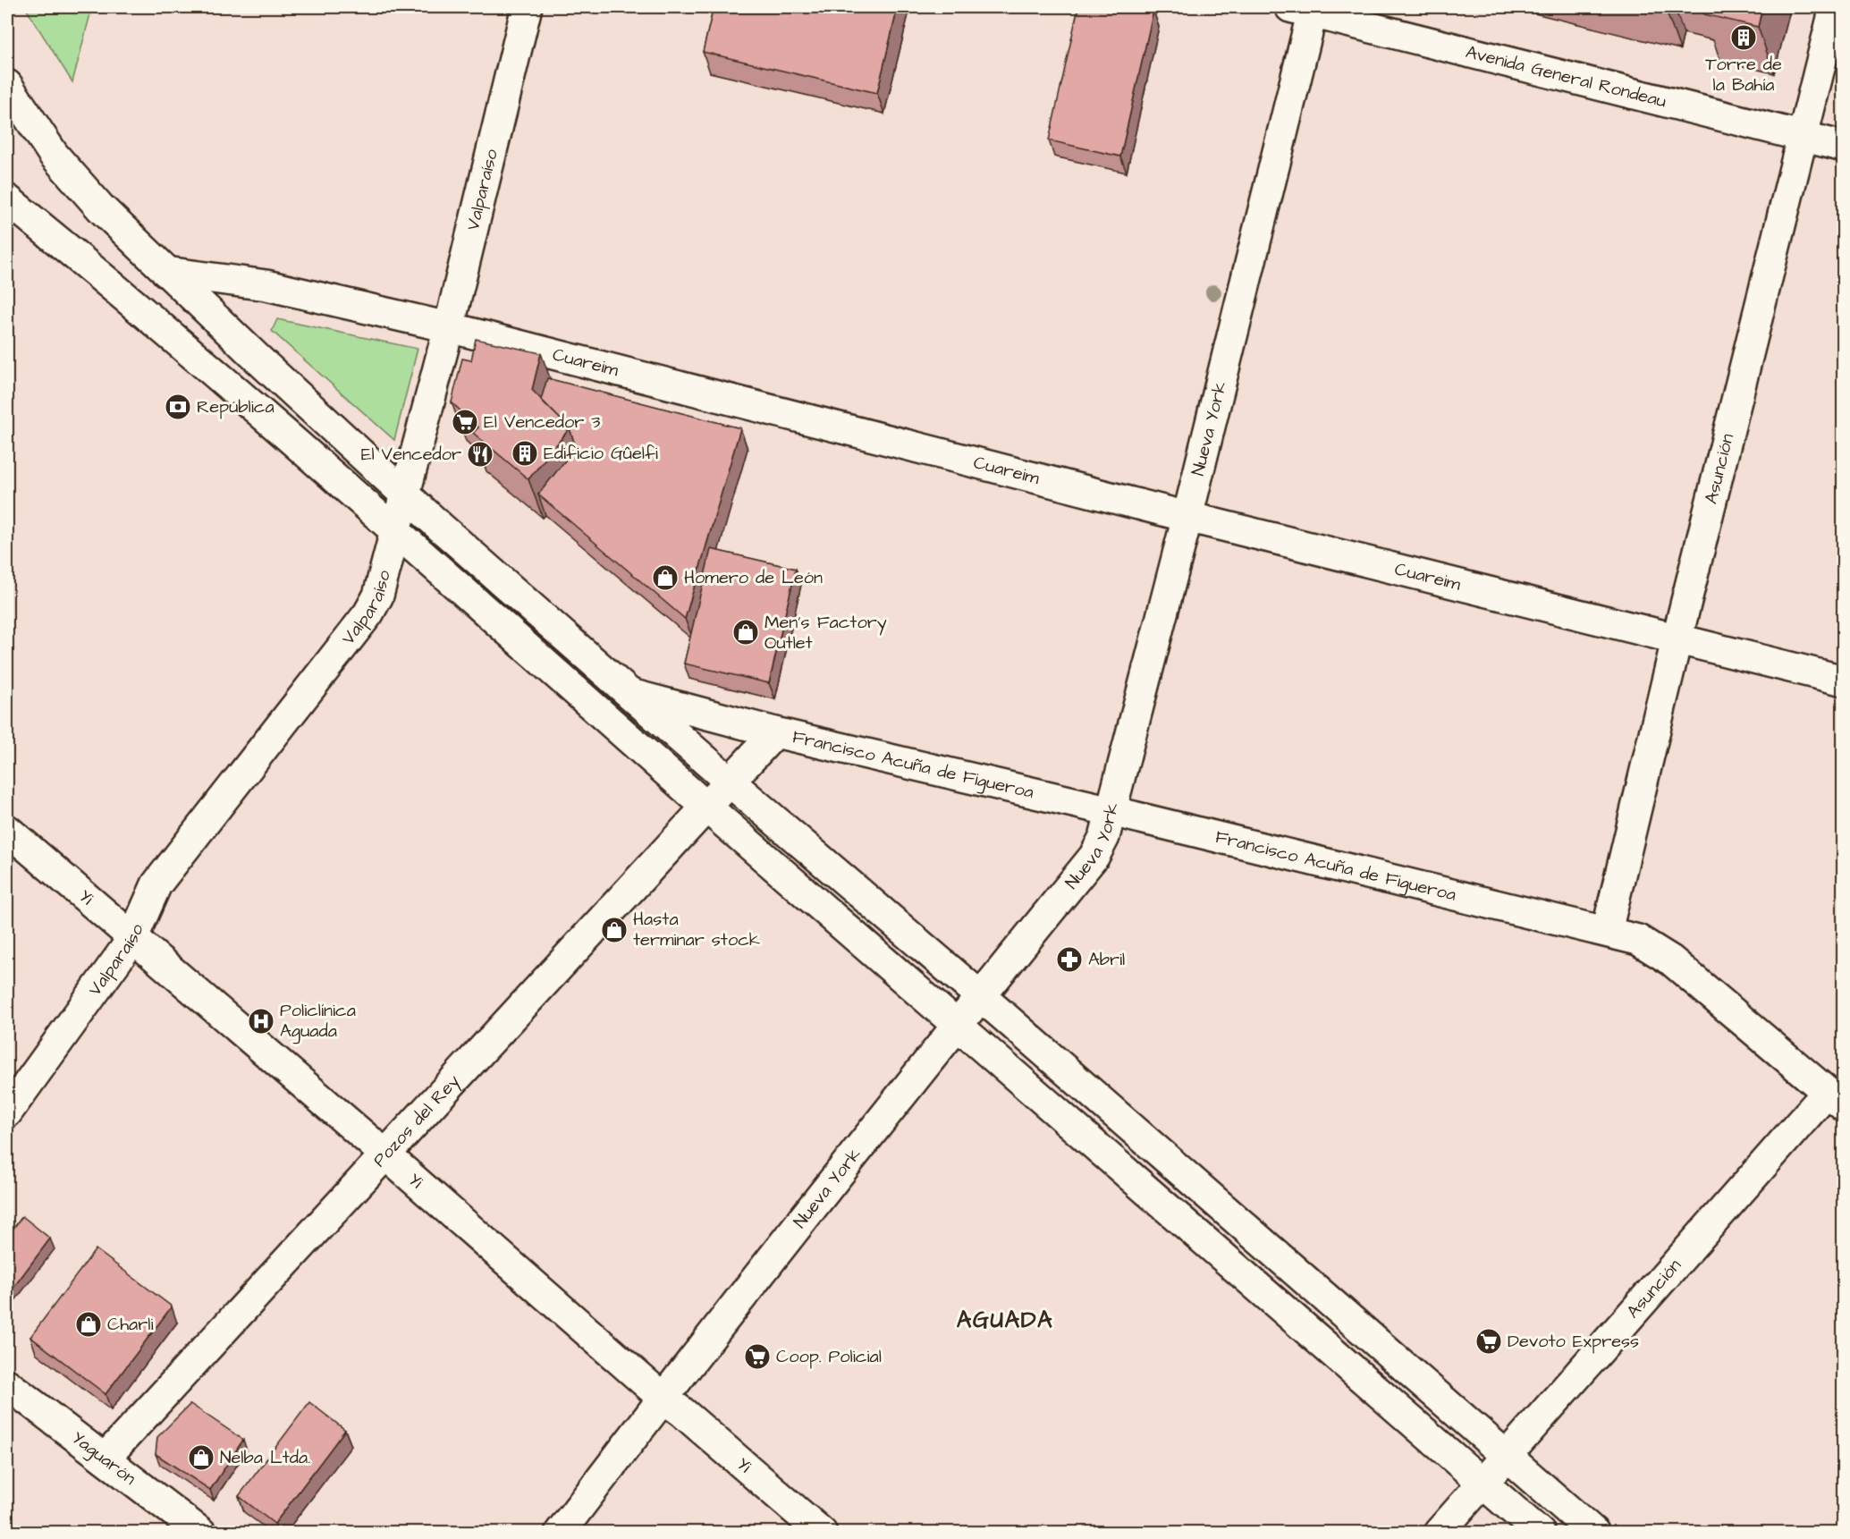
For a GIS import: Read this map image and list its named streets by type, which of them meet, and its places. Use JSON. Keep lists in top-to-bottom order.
{
  "streets": {
    "street": [
      "Avenida General Rondeau",
      "Valparaíso",
      "Cuareim",
      "Nueva York",
      "Asunción",
      "Francisco Acuña de Figueroa",
      "Yi",
      "Pozos del Rey",
      "Yaguarón"
    ]
  },
  "crossings": [
    ["Avenida General Rondeau", "Nueva York"],
    ["Avenida General Rondeau", "Asunción"],
    ["Valparaíso", "Cuareim"],
    ["Valparaíso", "Yi"],
    ["Cuareim", "Nueva York"],
    ["Cuareim", "Asunción"],
    ["Nueva York", "Francisco Acuña de Figueroa"],
    ["Nueva York", "Yi"],
    ["Asunción", "Francisco Acuña de Figueroa"],
    ["Francisco Acuña de Figueroa", "Pozos del Rey"],
    ["Yi", "Pozos del Rey"],
    ["Pozos del Rey", "Yaguarón"]
  ],
  "districts": ["AGUADA"],
  "places": {
    "building": ["Torre de la Bahía", "Edificio Gûelfi"],
    "bank": ["República"],
    "supermarket": ["El Vencedor 3", "Devoto Express", "Coop. Policial"],
    "restaurant": ["El Vencedor"],
    "shop": [
      "Homero de León",
      "Men's Factory Outlet",
      "Hasta terminar stock",
      "Charli",
      "Nelba Ltda."
    ],
    "pharmacy": ["Abril"],
    "hospital": ["Policlínica Aguada"]
  }
}
